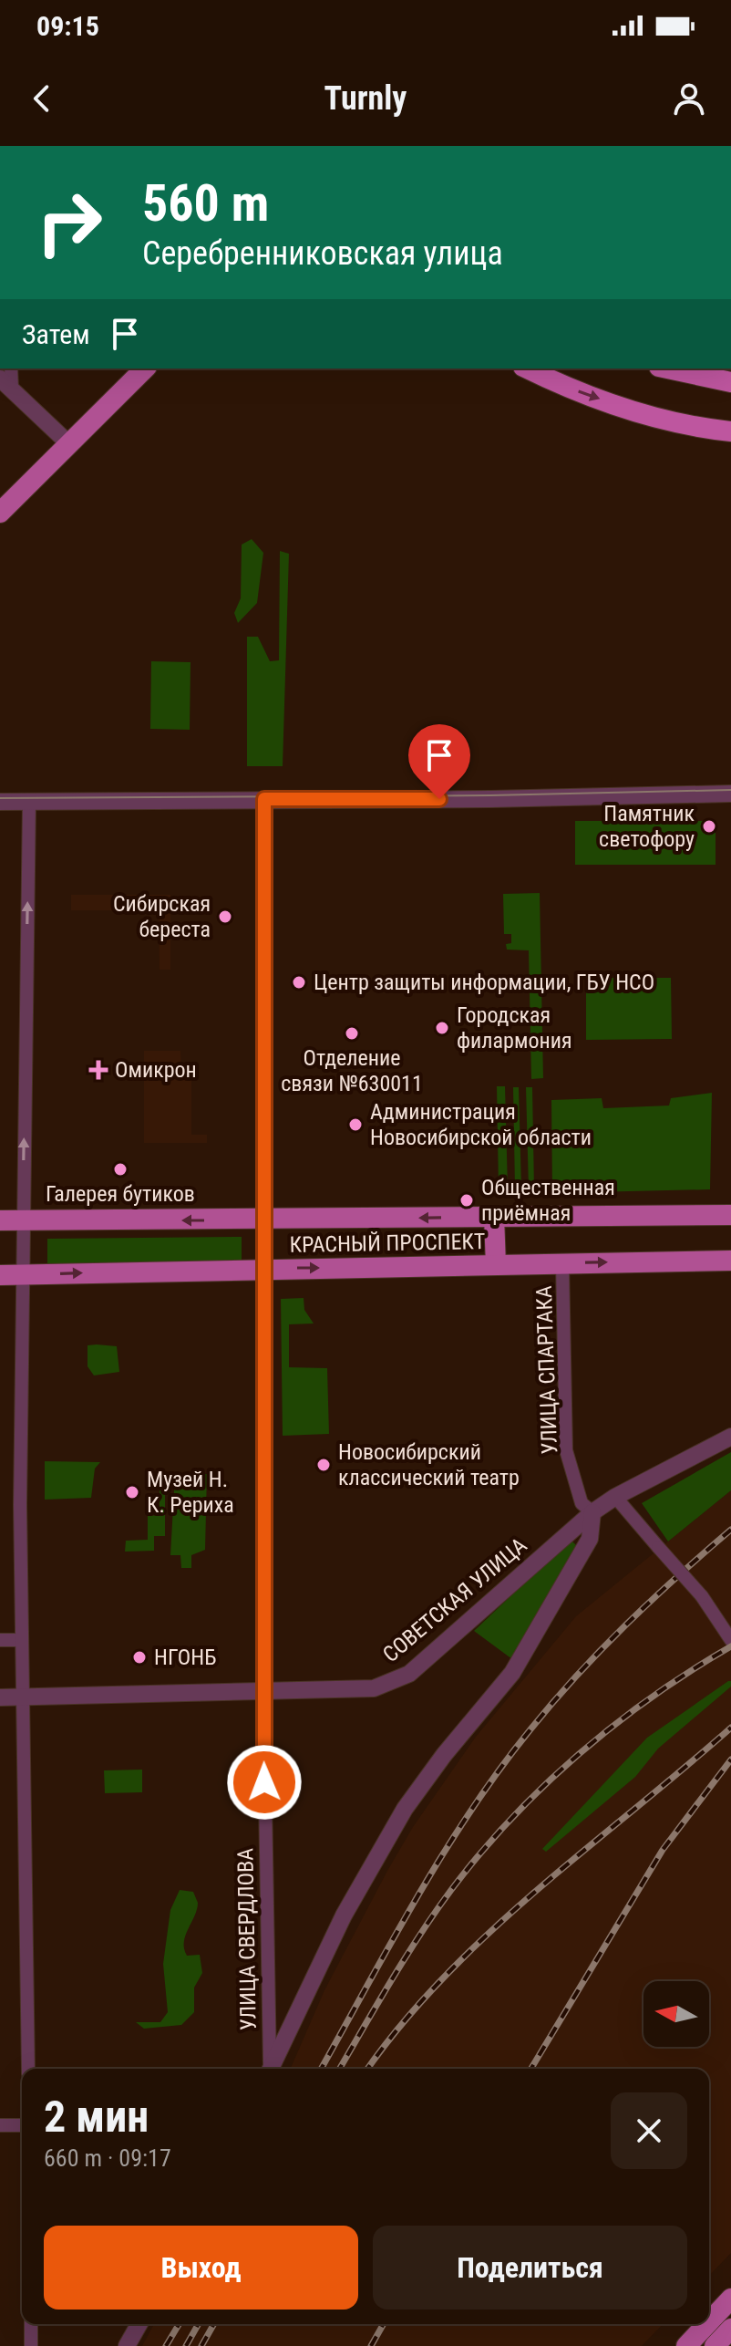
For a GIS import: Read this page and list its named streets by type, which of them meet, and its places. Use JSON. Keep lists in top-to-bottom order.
{
  "streets": {
    "main road": ["КРАСНЫЙ ПРОСПЕКТ"],
    "street": ["УЛИЦА СПАРТАКА", "СОВЕТСКАЯ УЛИЦА", "УЛИЦА СВЕРДЛОВА"]
  },
  "crossings": [
    ["КРАСНЫЙ ПРОСПЕКТ", "УЛИЦА СПАРТАКА"],
    ["КРАСНЫЙ ПРОСПЕКТ", "УЛИЦА СВЕРДЛОВА"],
    ["УЛИЦА СПАРТАКА", "СОВЕТСКАЯ УЛИЦА"],
    ["СОВЕТСКАЯ УЛИЦА", "УЛИЦА СВЕРДЛОВА"]
  ],
  "places": {
    "other": [
      "Памятник светофору",
      "Сибирская береста",
      "Центр защиты информации, ГБУ НСО",
      "Городская филармония",
      "Отделение связи №630011",
      "Администрация Новосибирской области",
      "Галерея бутиков",
      "Общественная приёмная",
      "Новосибирский классический театр",
      "Музей Н. К. Рериха",
      "НГОНБ"
    ],
    "health": ["Омикрон"]
  },
  "north": "left",
  "page": {
    "status": "09:15",
    "header": "Turnly",
    "turn": ["560 m", "Серебренниковская улица"],
    "then": "Затем",
    "heading": ["2 мин", "660 m · 09:17"],
    "buttons": ["Выход", "Поделиться"]
  }
}
